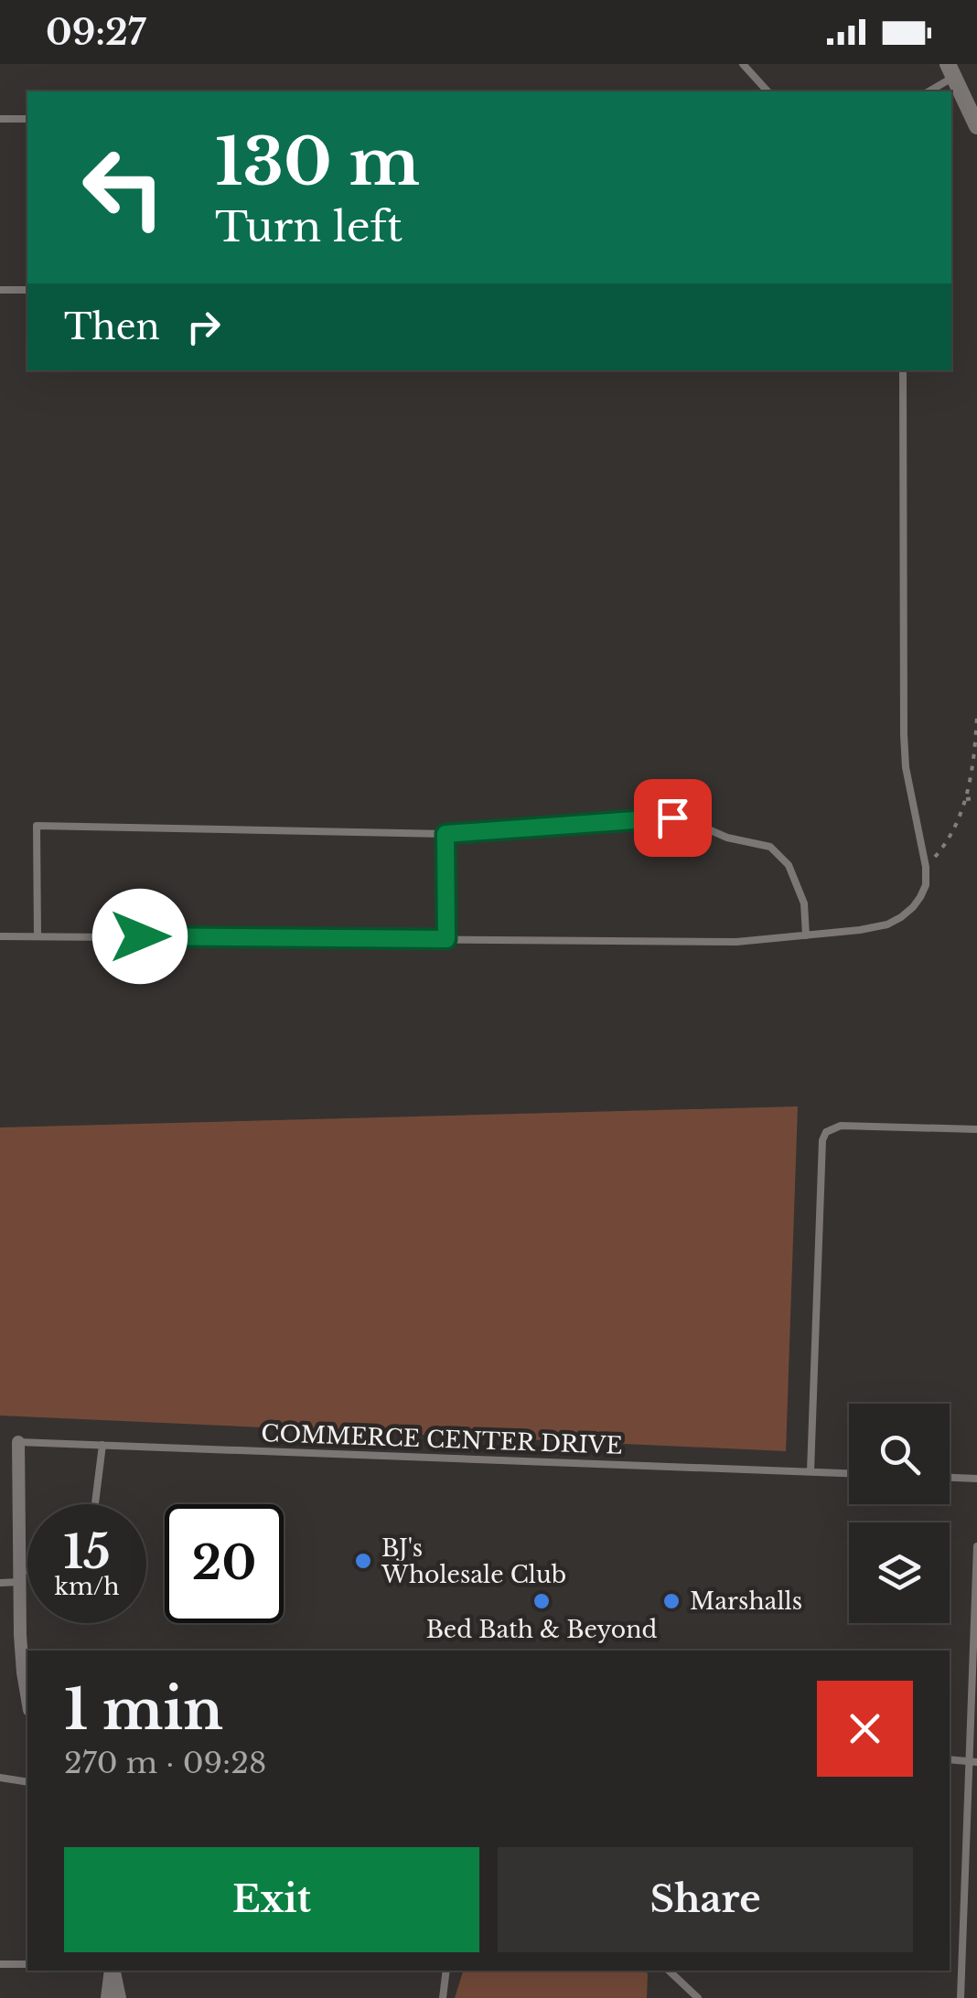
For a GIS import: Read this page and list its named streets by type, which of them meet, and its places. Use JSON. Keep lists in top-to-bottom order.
{
  "streets": {
    "lane": ["COMMERCE CENTER DRIVE"]
  },
  "places": ["BJ's Wholesale Club", "Bed Bath & Beyond", "Marshalls"],
  "page": {
    "status": "09:27",
    "turn": ["130 m", "Turn left"],
    "then": "Then",
    "speed": "15 km/h",
    "limit": "20",
    "heading": ["1 min", "270 m · 09:28"],
    "buttons": ["Exit", "Share"]
  }
}
